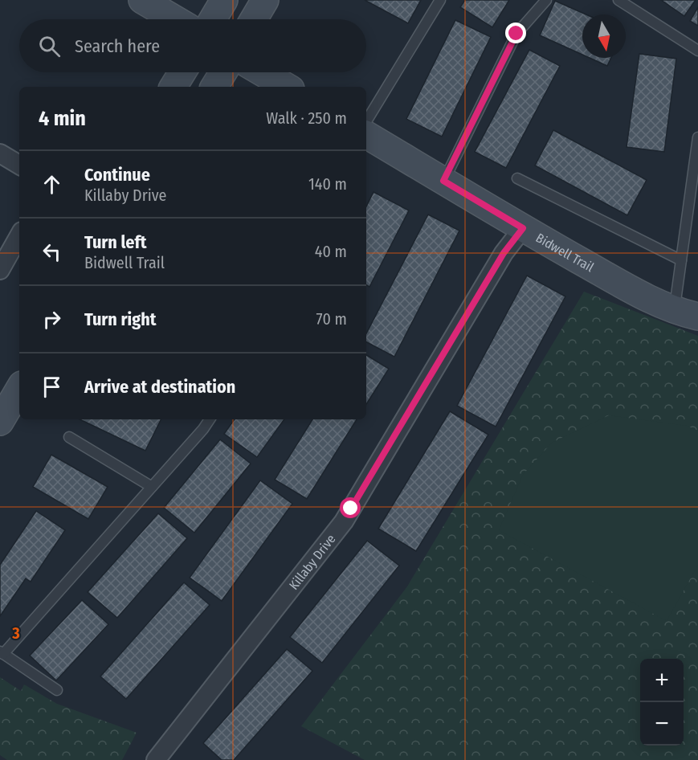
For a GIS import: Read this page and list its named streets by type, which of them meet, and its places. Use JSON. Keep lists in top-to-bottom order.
{
  "streets": {
    "street": ["Bidwell Trail", "Killaby Drive"]
  },
  "crossings": [
    ["Bidwell Trail", "Killaby Drive"]
  ],
  "north": "bottom",
  "page": {
    "search": "Search here",
    "heading": ["4 min", "Walk · 250 m"],
    "list": [
      ["Continue", "Killaby Drive", "140 m"],
      ["Turn left", "Bidwell Trail", "40 m"],
      ["Turn right", "70 m"],
      "Arrive at destination"
    ],
    "map_buttons": ["+", "−"]
  },
  "grid": {
    "rows": ["3"]
  }
}
